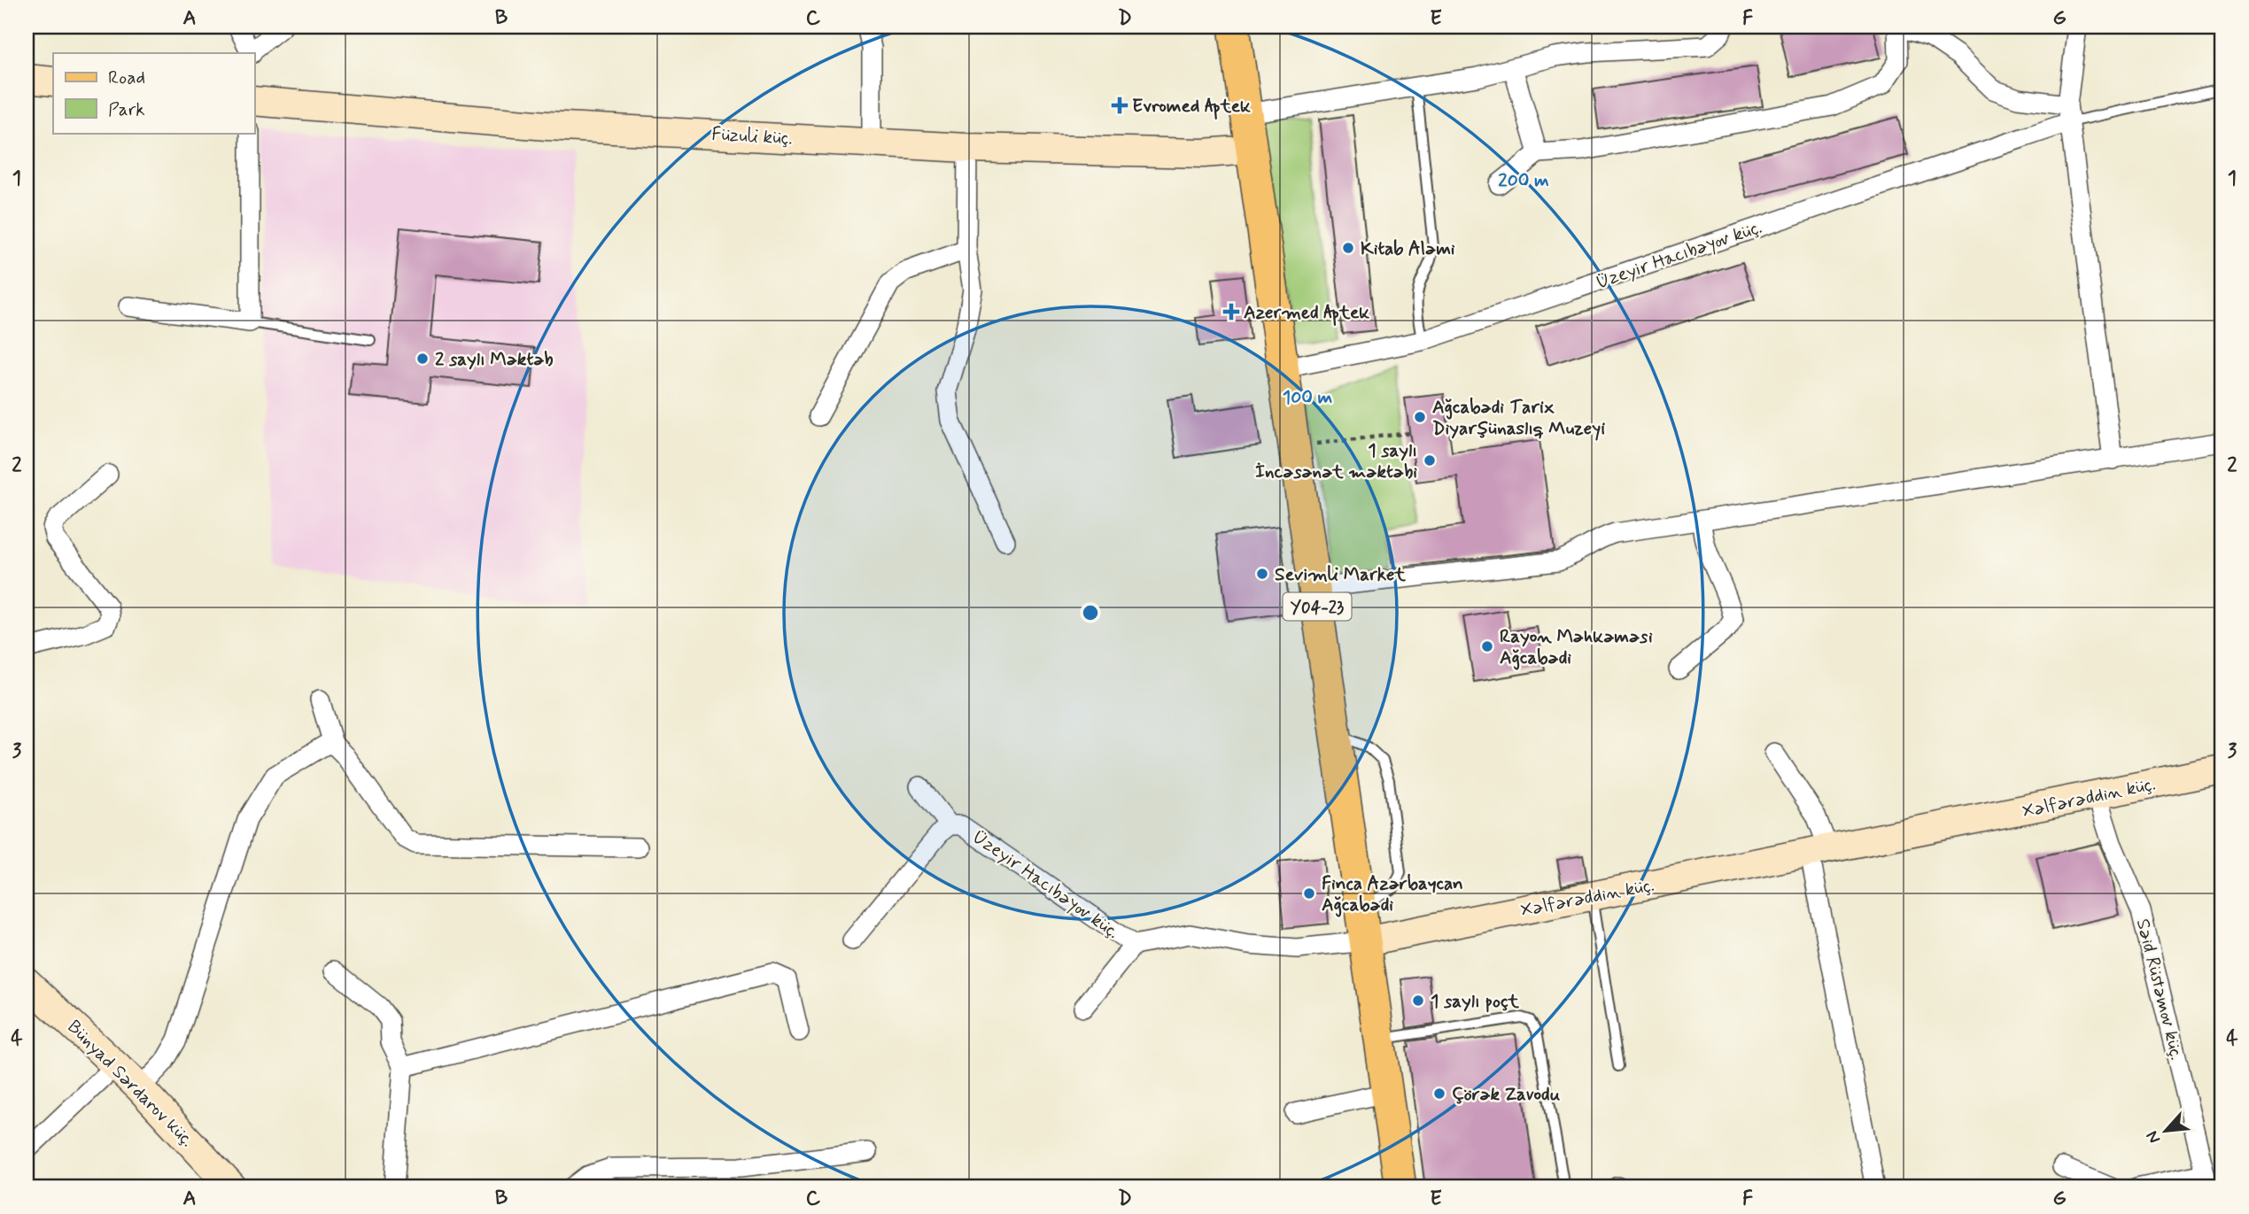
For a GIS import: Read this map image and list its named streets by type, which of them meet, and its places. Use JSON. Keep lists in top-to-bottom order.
{
  "streets": {
    "main road": ["Y04-23"],
    "street": [
      "Füzuli küç.",
      "Üzeyir Hacıbəyov küç.",
      "Xəlfərəddin küç.",
      "Səid Rüstəmov küç.",
      "Bünyad Sərdarov küç."
    ]
  },
  "crossings": [
    ["Füzuli küç.", "Y04-23"],
    ["Üzeyir Hacıbəyov küç.", "Y04-23"],
    ["Üzeyir Hacıbəyov küç.", "Xəlfərəddin küç."],
    ["Y04-23", "Xəlfərəddin küç."],
    ["Xəlfərəddin küç.", "Səid Rüstəmov küç."]
  ],
  "places": {
    "health": ["Evromed Aptek", "Azermed Aptek"],
    "other": [
      "Kitab Aləmi",
      "2 saylı Məktəb",
      "Ağcabədi Tarix Diyarşünaslıq Muzeyi",
      "1 saylı İncəsənət məktəbi",
      "Sevimli Market",
      "Rayon Məhkəməsi Ağcabədi",
      "Finca Azərbaycan Ağcabədi",
      "1 saylı poçt",
      "Çörək Zavodu"
    ]
  },
  "legend": ["Road", "Park"],
  "north": "bottom left",
  "grid": {
    "columns": [
      "A",
      "B",
      "C",
      "D",
      "E",
      "F",
      "G"
    ],
    "rows": [
      "1",
      "2",
      "3",
      "4"
    ]
  },
  "rings": ["200 m", "100 m"]
}
